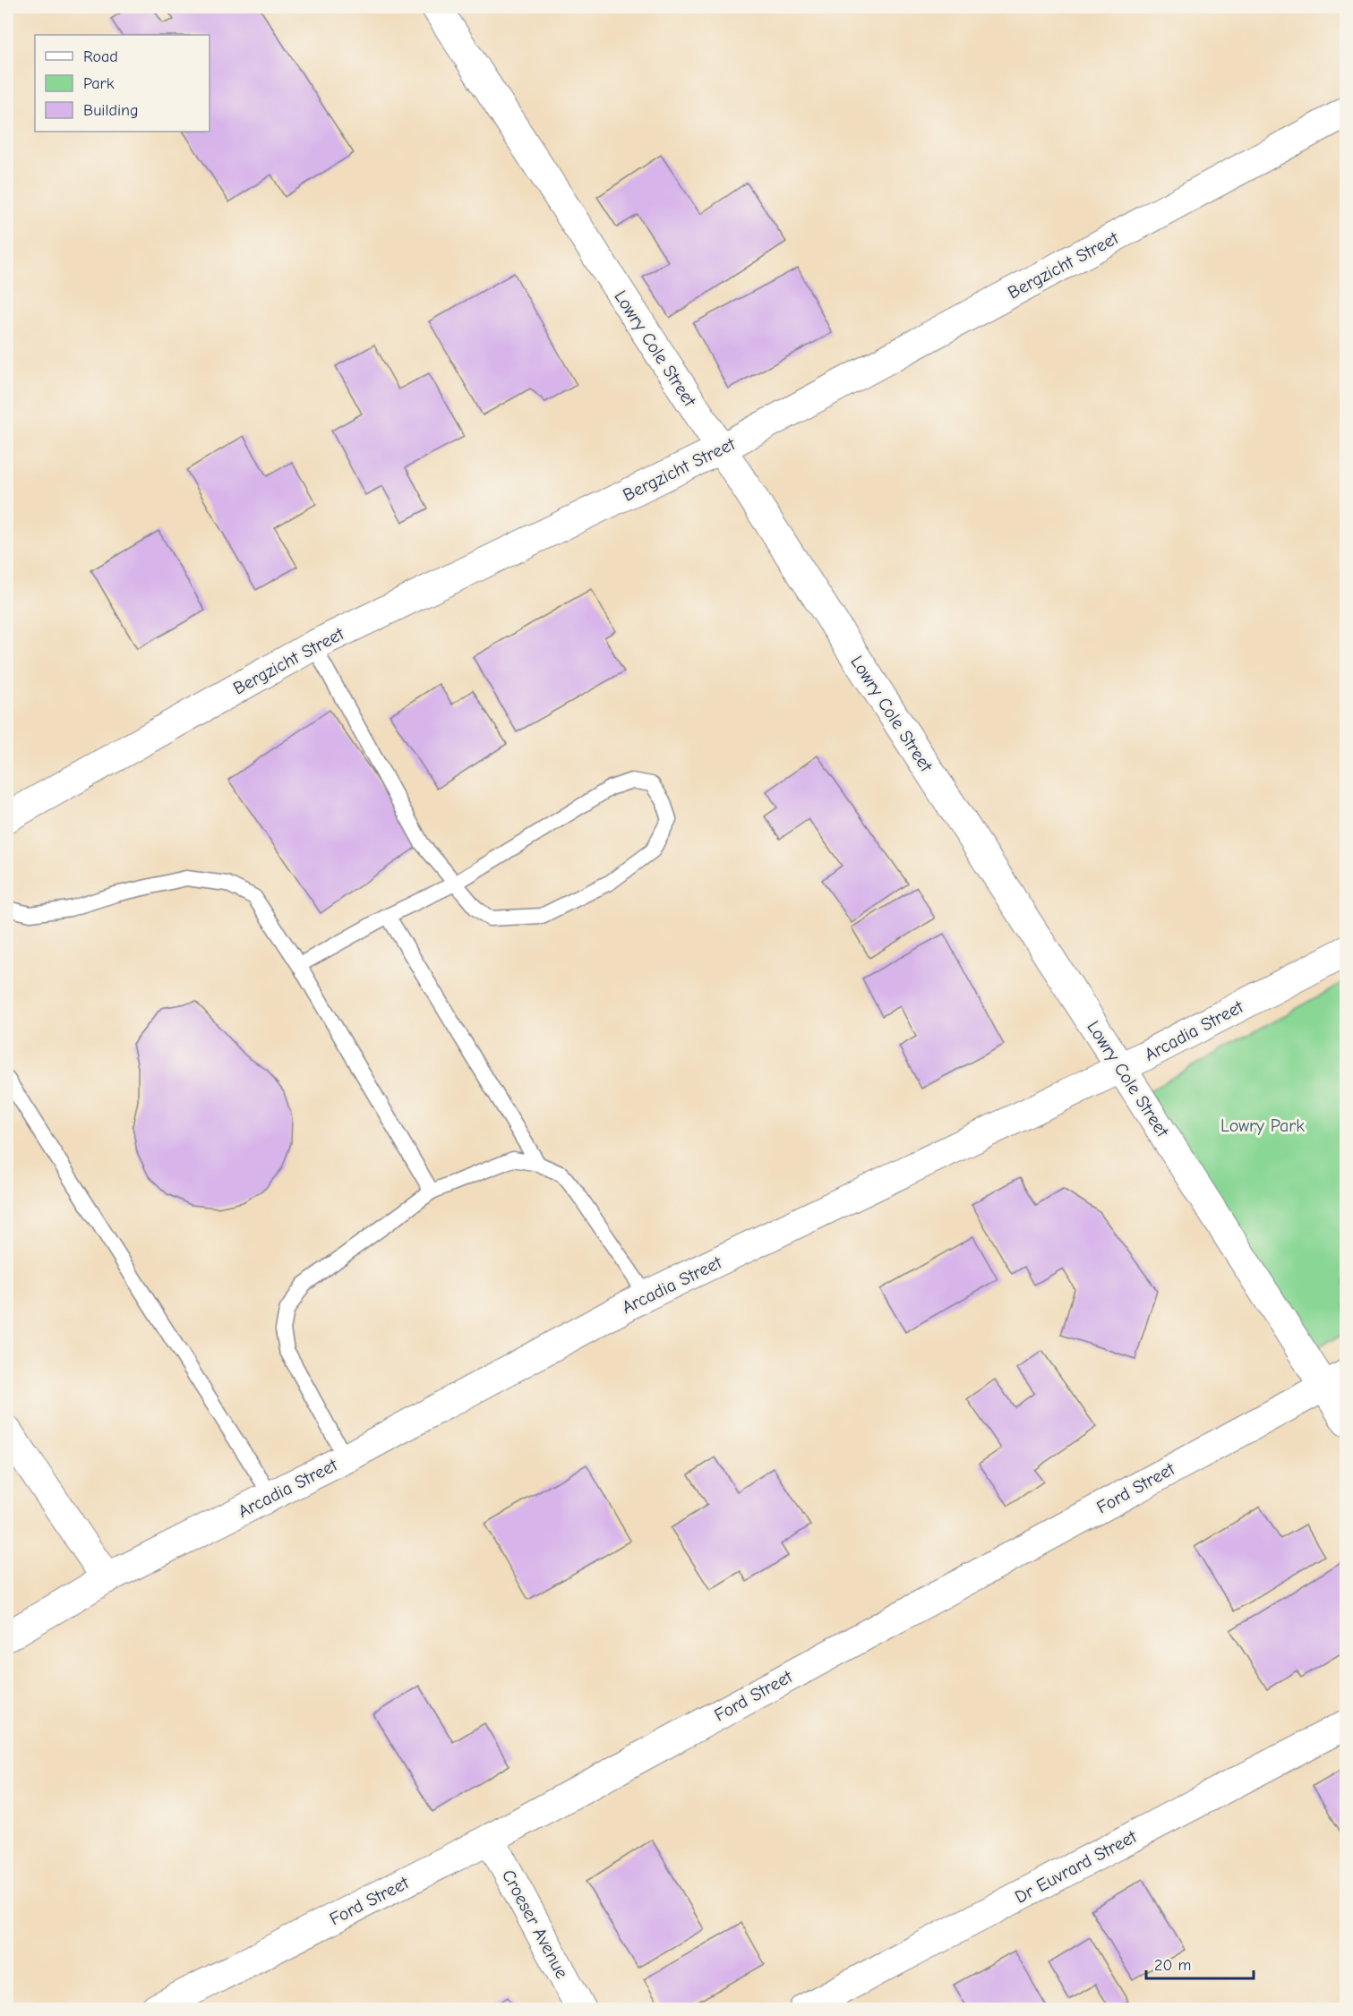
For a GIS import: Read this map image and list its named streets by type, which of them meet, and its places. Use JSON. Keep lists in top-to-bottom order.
{
  "streets": {
    "street": [
      "Bergzicht Street",
      "Lowry Cole Street",
      "Arcadia Street",
      "Ford Street",
      "Dr Euvrard Street",
      "Croeser Avenue"
    ]
  },
  "crossings": [
    ["Bergzicht Street", "Lowry Cole Street"],
    ["Lowry Cole Street", "Arcadia Street"],
    ["Lowry Cole Street", "Ford Street"],
    ["Ford Street", "Croeser Avenue"]
  ],
  "parks": ["Lowry Park"],
  "legend": ["Road", "Park", "Building"],
  "scale_bar": "20 m"
}
